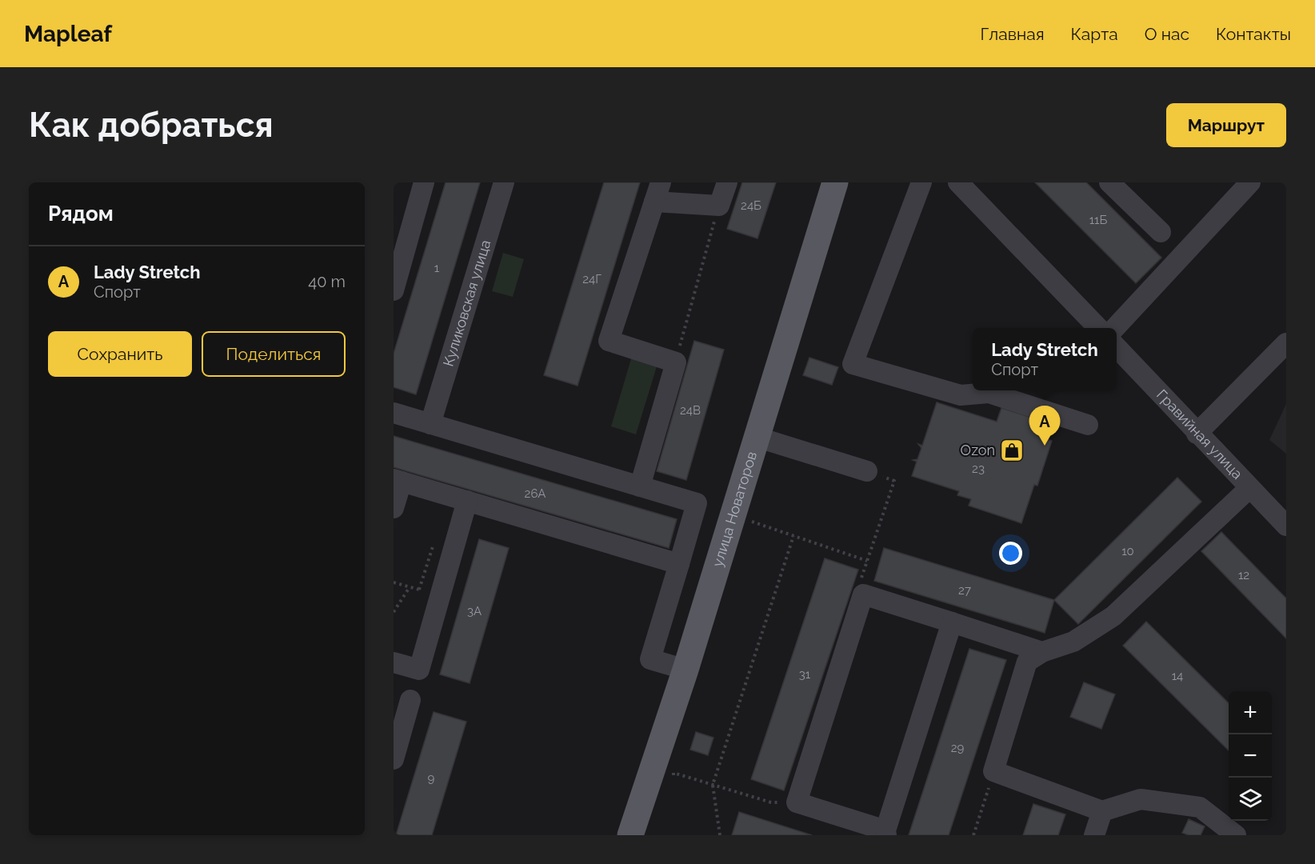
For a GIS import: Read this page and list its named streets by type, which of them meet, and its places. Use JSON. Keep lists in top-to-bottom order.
{
  "streets": {
    "main road": ["улица Новаторов"],
    "street": ["Куликовская улица", "Гравийная улица"]
  },
  "places": {
    "shop": ["Ozon"]
  },
  "house_numbers": [
    "24Б",
    "11Б",
    "1",
    "24Г",
    "24В",
    "23",
    "26А",
    "10",
    "12",
    "27",
    "3А",
    "31",
    "14",
    "29",
    "9"
  ],
  "page": {
    "header": "Mapleaf",
    "nav": [
      "Главная",
      "Карта",
      "О нас",
      "Контакты"
    ],
    "buttons": [
      "Маршрут",
      ["Сохранить", "Поделиться"]
    ],
    "title": "Как добраться",
    "heading": "Рядом",
    "list": [
      {
        "mark": "A",
        "name": "Lady Stretch",
        "note": "Спорт",
        "value": "40 m"
      }
    ],
    "popup": ["Lady Stretch", "Спорт"],
    "pins": "A",
    "map_buttons": ["+", "−"]
  }
}
